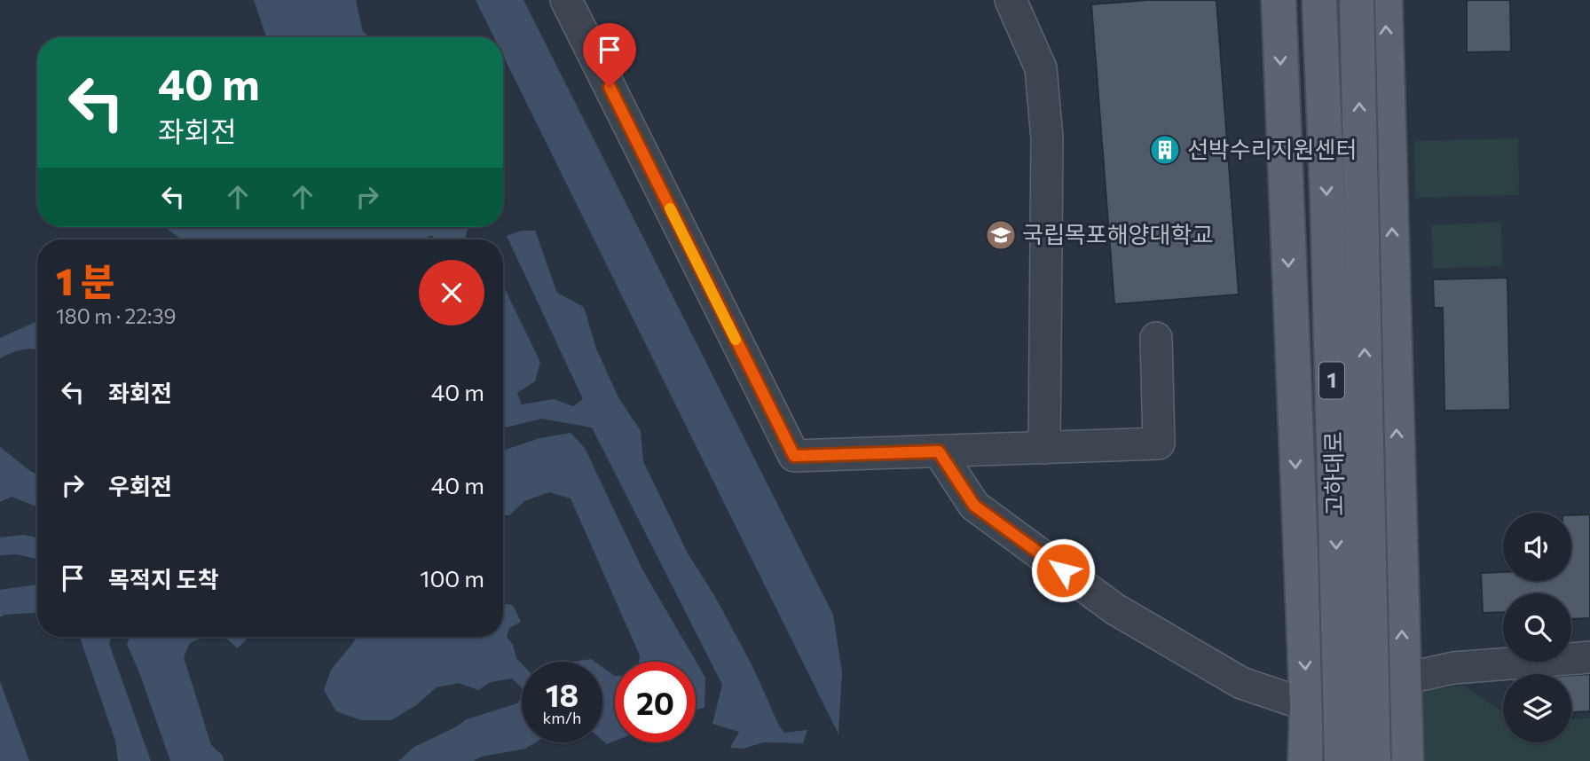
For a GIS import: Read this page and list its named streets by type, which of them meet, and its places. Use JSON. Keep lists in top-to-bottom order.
{
  "streets": {
    "main road": ["1", "고하대로"]
  },
  "places": {
    "building": ["선박수리지원센터"],
    "school or university": ["국립목포해양대학교"]
  },
  "page": {
    "turn": ["40 m", "좌회전"],
    "heading": ["1 분", "180 m · 22:39"],
    "list": [
      {
        "name": "좌회전",
        "value": "40 m"
      },
      {
        "name": "우회전",
        "value": "40 m"
      },
      {
        "name": "목적지 도착",
        "value": "100 m"
      }
    ],
    "speed": "18 km/h",
    "limit": "20"
  }
}
